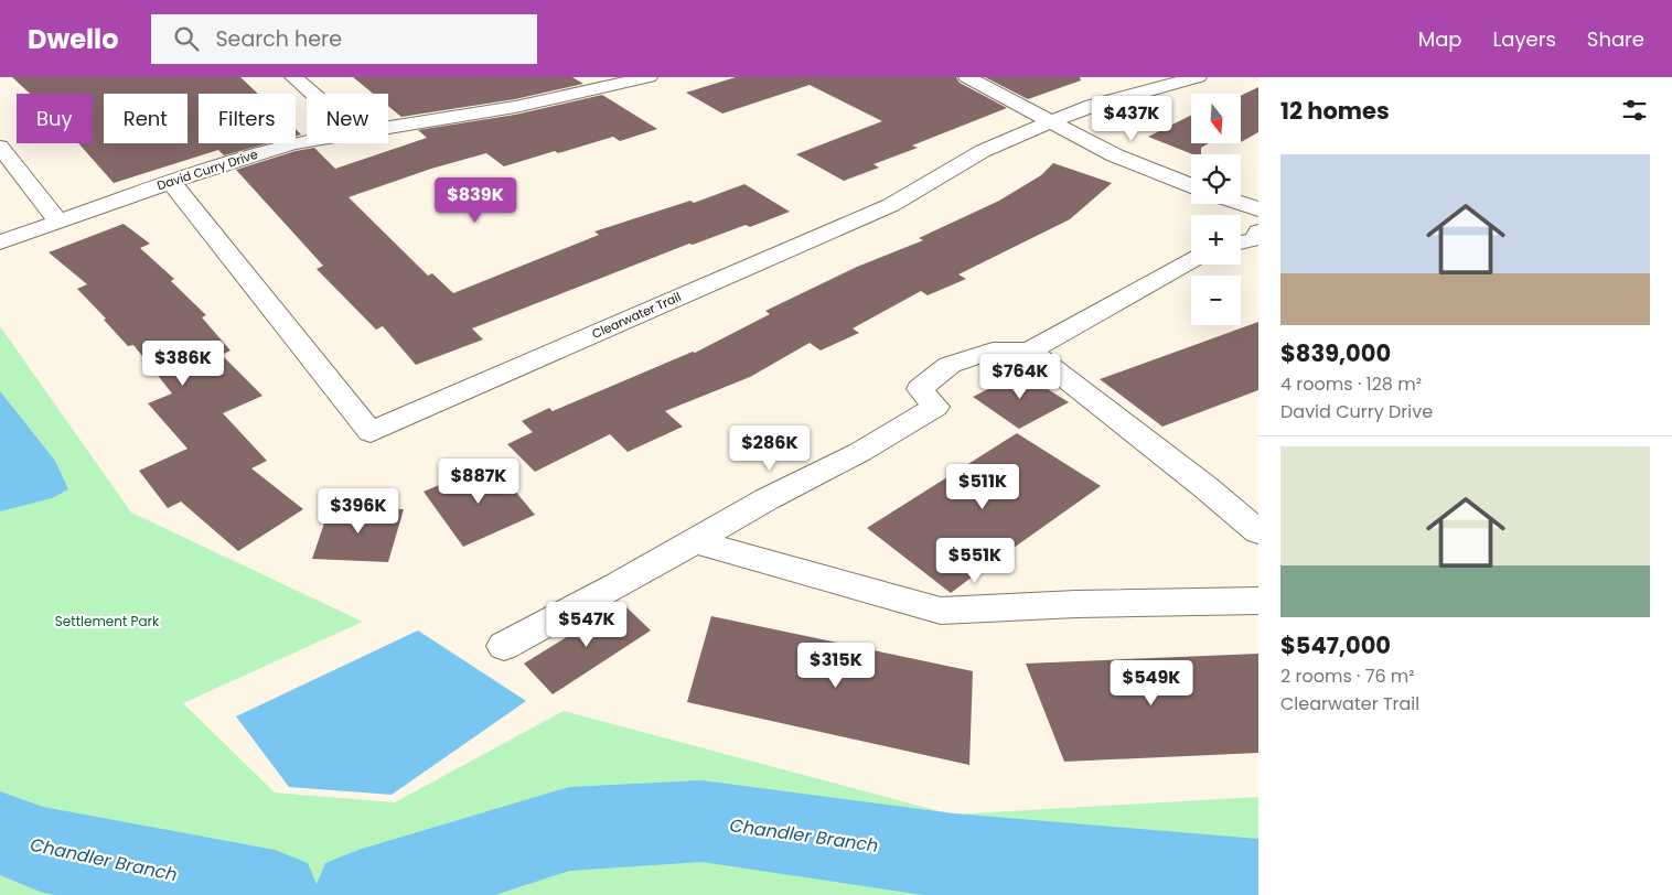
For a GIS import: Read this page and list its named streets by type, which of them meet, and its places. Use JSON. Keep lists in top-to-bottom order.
{
  "streets": {
    "street": ["David Curry Drive", "Clearwater Trail"]
  },
  "crossings": [
    ["David Curry Drive", "Clearwater Trail"]
  ],
  "water": ["Chandler Branch"],
  "parks": ["Settlement Park"],
  "north": "bottom",
  "page": {
    "header": "Dwello",
    "search": "Search here",
    "nav": ["Map", "Layers", "Share"],
    "heading": "12 homes",
    "map_buttons": ["+", "−"],
    "chip": [
      "Buy",
      "Rent",
      "Filters",
      "New"
    ],
    "price": [
      "$437K",
      "$839K",
      "$386K",
      "$764K",
      "$286K",
      "$887K",
      "$511K",
      "$396K",
      "$551K",
      "$547K",
      "$315K",
      "$549K"
    ],
    "list": [
      {
        "name": "$839,000",
        "note": "4 rooms · 128 m² · David Curry Drive"
      },
      {
        "name": "$547,000",
        "note": "2 rooms · 76 m² · Clearwater Trail"
      }
    ]
  }
}
